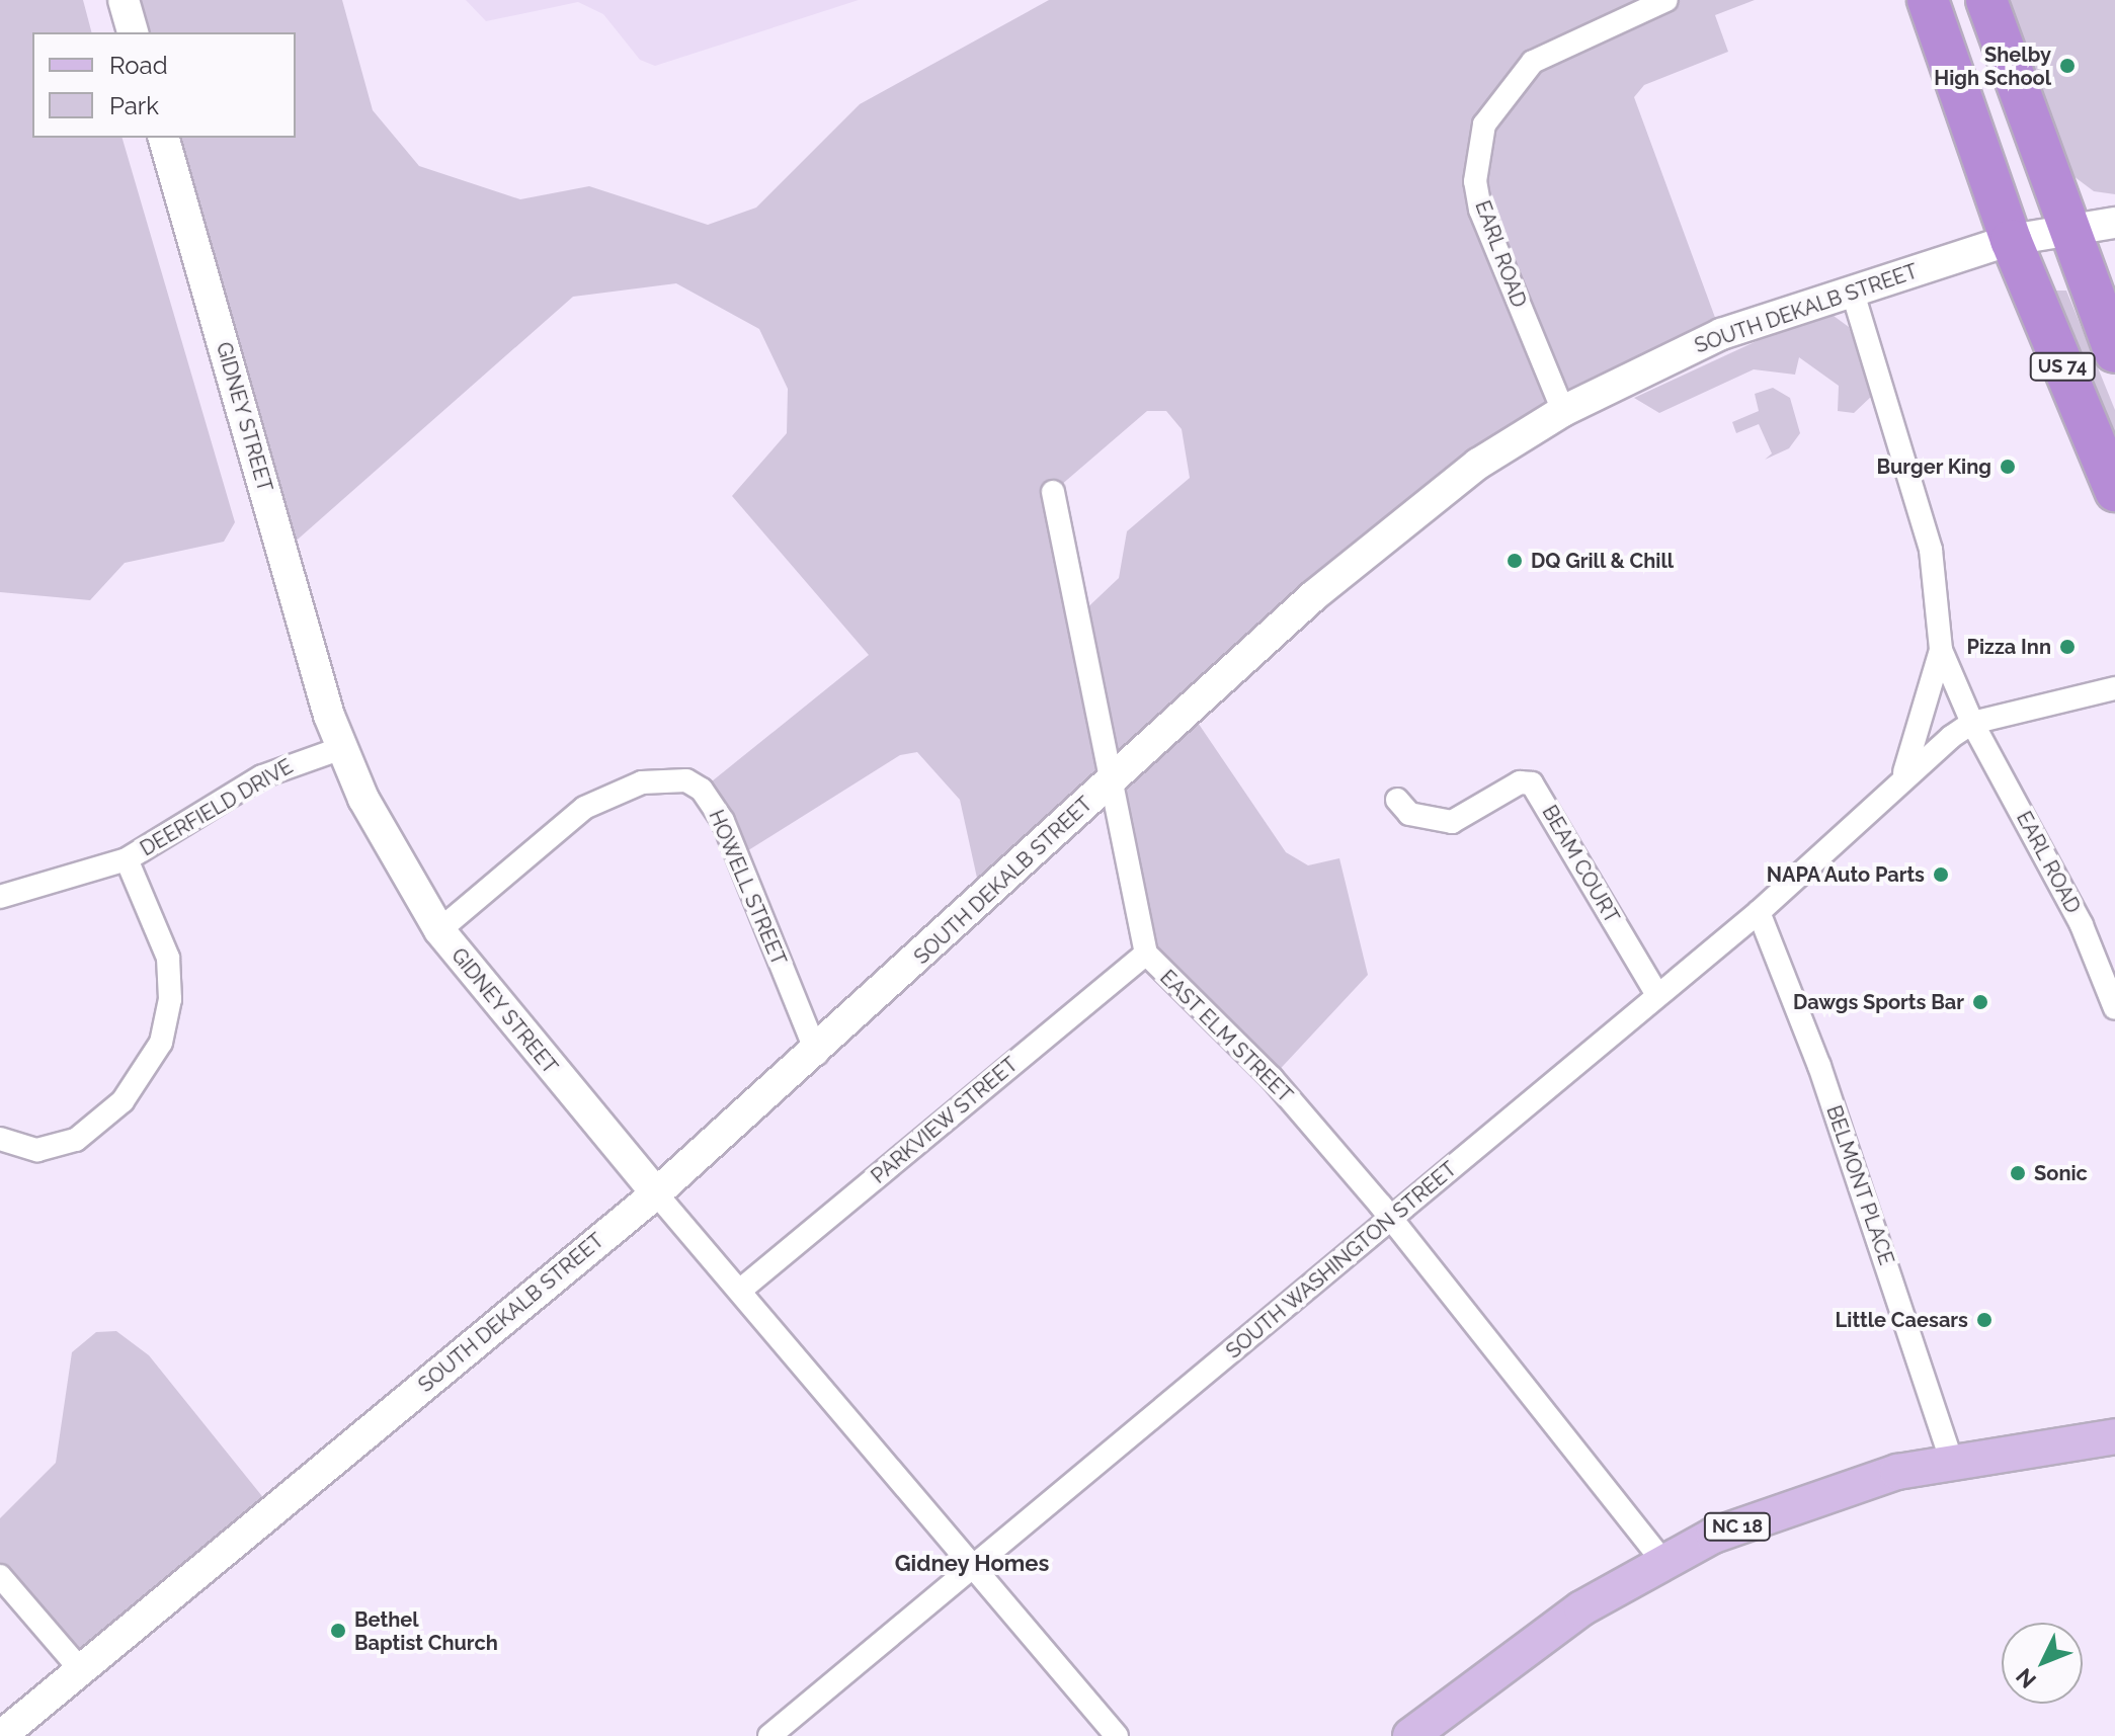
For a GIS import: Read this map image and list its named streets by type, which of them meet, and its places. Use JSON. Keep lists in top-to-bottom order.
{
  "streets": {
    "highway": ["US 74"],
    "main road": ["SOUTH DEKALB STREET", "GIDNEY STREET", "NC 18"],
    "street": [
      "EARL ROAD",
      "DEERFIELD DRIVE",
      "BEAM COURT",
      "HOWELL STREET",
      "EAST ELM STREET",
      "PARKVIEW STREET",
      "BELMONT PLACE",
      "SOUTH WASHINGTON STREET"
    ]
  },
  "crossings": [
    ["EARL ROAD", "SOUTH DEKALB STREET"],
    ["EARL ROAD", "SOUTH WASHINGTON STREET"],
    ["SOUTH DEKALB STREET", "US 74"],
    ["SOUTH DEKALB STREET", "GIDNEY STREET"],
    ["SOUTH DEKALB STREET", "HOWELL STREET"],
    ["SOUTH DEKALB STREET", "EAST ELM STREET"],
    ["GIDNEY STREET", "DEERFIELD DRIVE"],
    ["GIDNEY STREET", "HOWELL STREET"],
    ["GIDNEY STREET", "PARKVIEW STREET"],
    ["GIDNEY STREET", "SOUTH WASHINGTON STREET"],
    ["BEAM COURT", "SOUTH WASHINGTON STREET"],
    ["EAST ELM STREET", "PARKVIEW STREET"],
    ["EAST ELM STREET", "SOUTH WASHINGTON STREET"],
    ["EAST ELM STREET", "NC 18"],
    ["BELMONT PLACE", "SOUTH WASHINGTON STREET"],
    ["BELMONT PLACE", "NC 18"]
  ],
  "districts": ["Gidney Homes"],
  "places": [
    "Shelby High School",
    "Burger King",
    "DQ Grill & Chill",
    "Pizza Inn",
    "NAPA Auto Parts",
    "Dawgs Sports Bar",
    "Sonic",
    "Little Caesars",
    "Bethel Baptist Church"
  ],
  "legend": ["Road", "Park"],
  "north": "bottom left"
}
